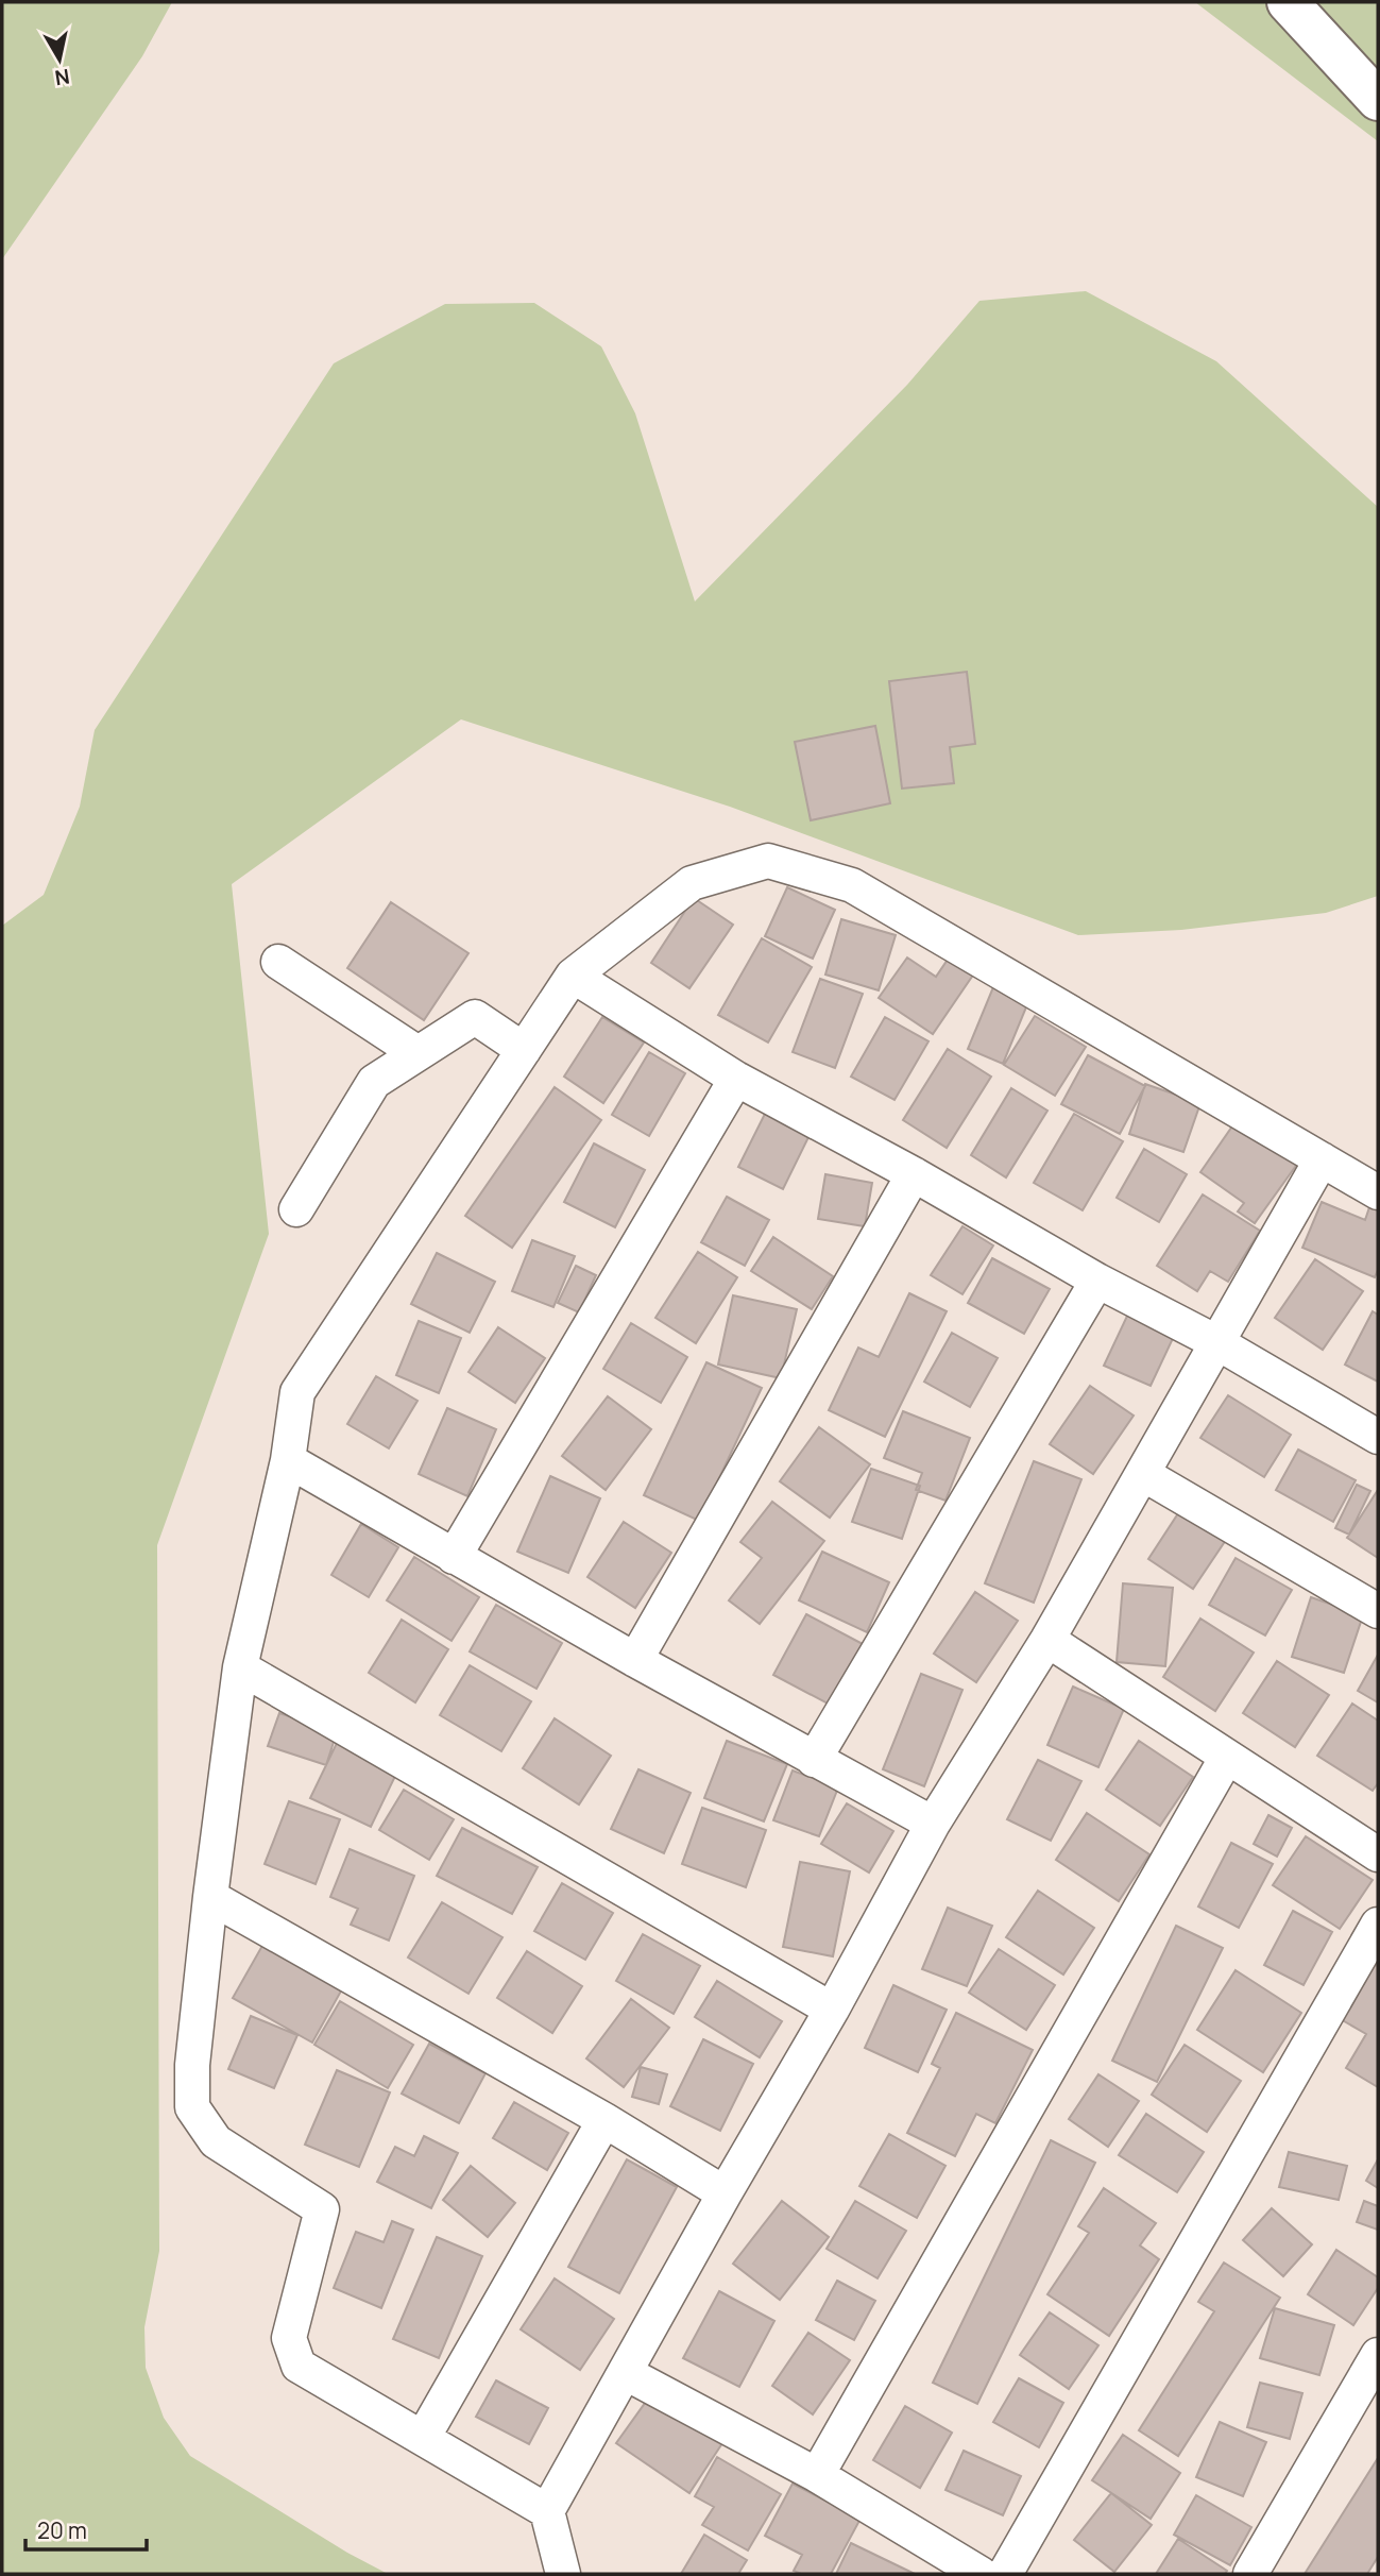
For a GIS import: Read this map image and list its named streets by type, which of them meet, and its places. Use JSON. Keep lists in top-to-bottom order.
{
  "scale_bar": "20 m",
  "north": "bottom"
}
